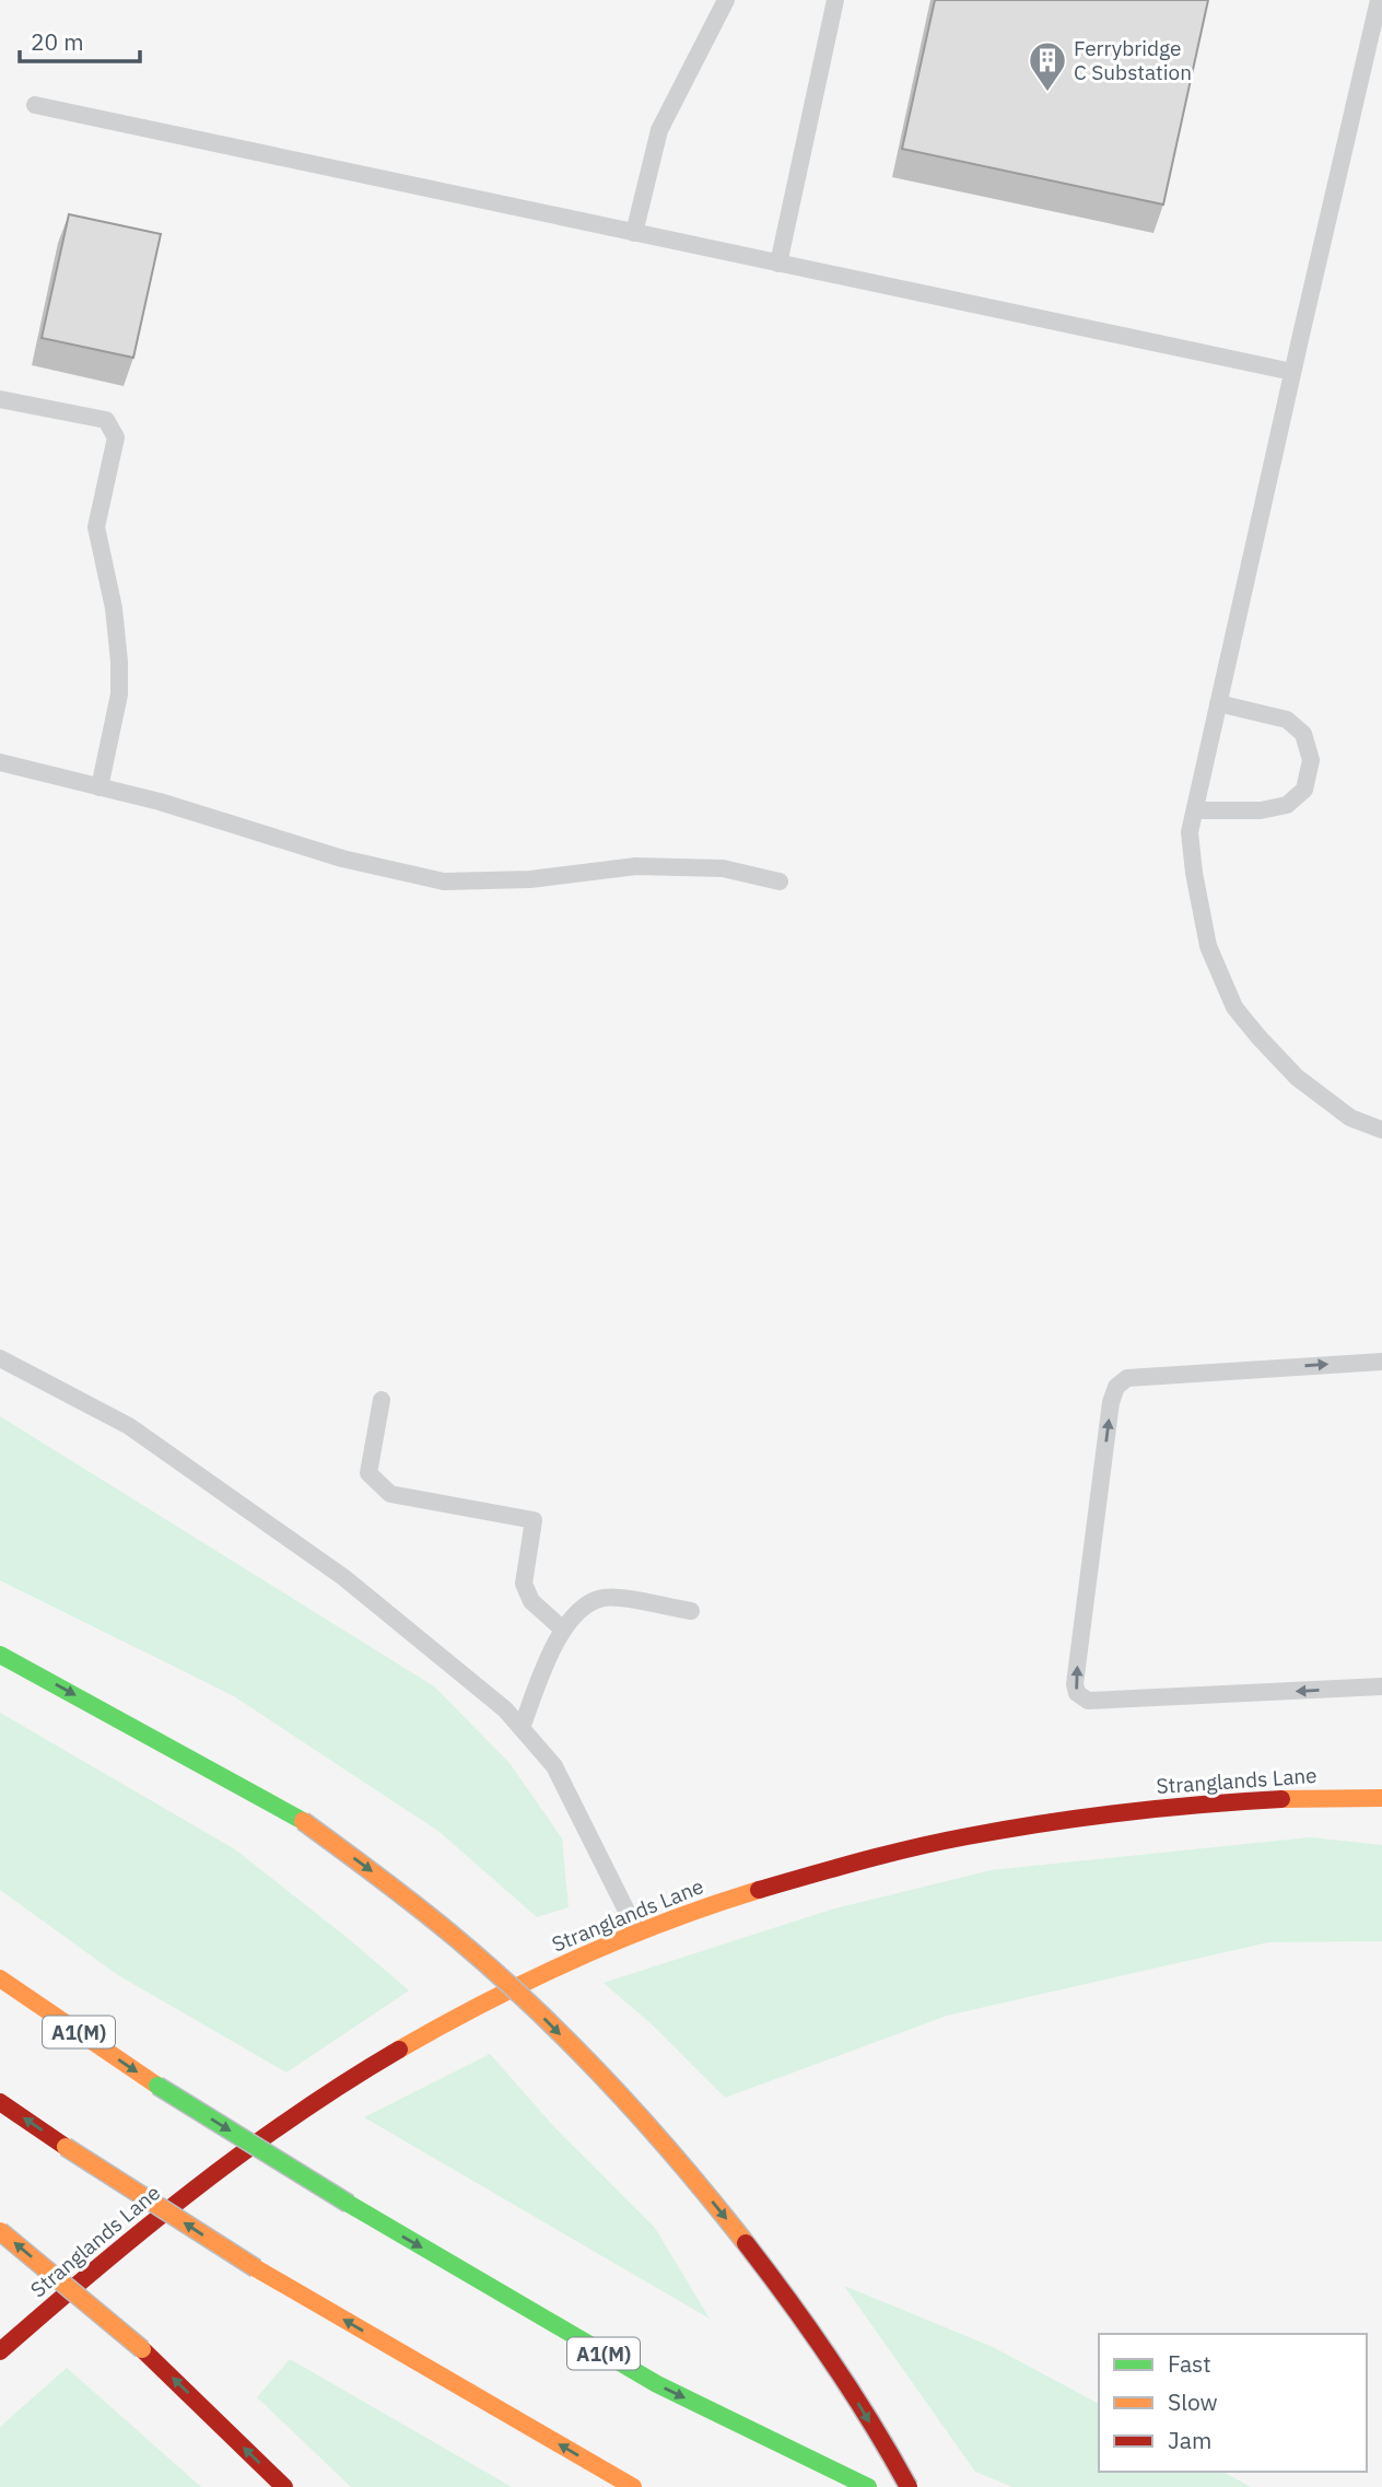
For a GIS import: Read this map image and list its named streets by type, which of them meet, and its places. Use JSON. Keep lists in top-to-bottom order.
{
  "streets": {
    "main road": ["Stranglands Lane", "A1(M)"]
  },
  "places": {
    "building": ["Ferrybridge C Substation"]
  },
  "legend": ["Fast", "Slow", "Jam"],
  "scale_bar": "20 m"
}
